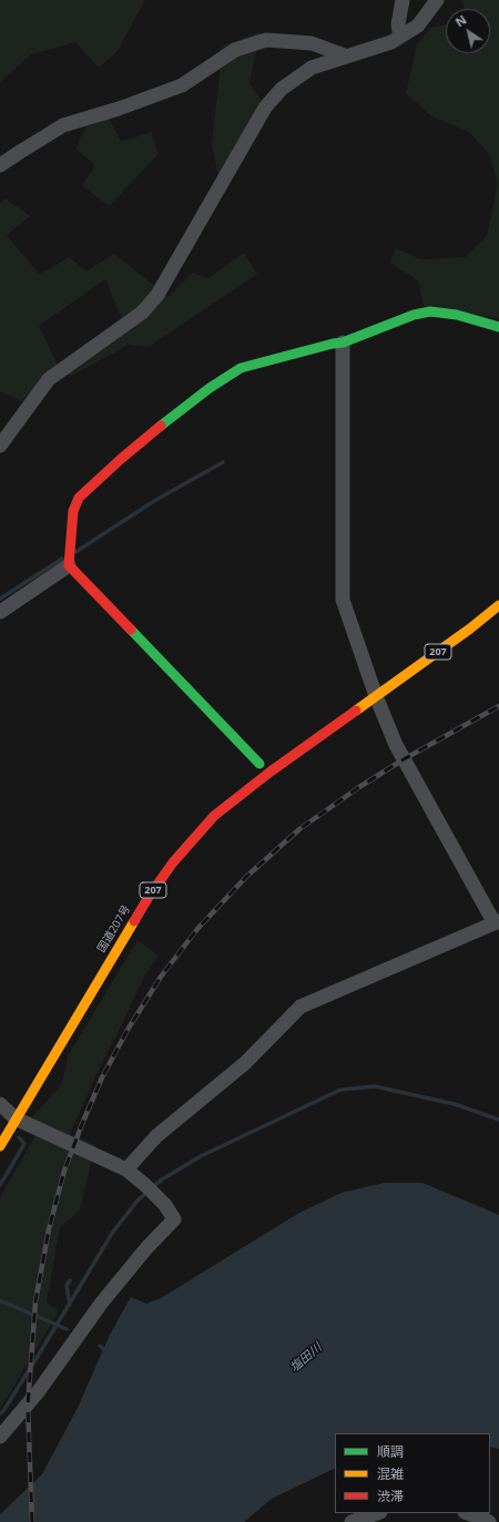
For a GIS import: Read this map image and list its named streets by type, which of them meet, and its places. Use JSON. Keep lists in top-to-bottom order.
{
  "streets": {
    "main road": ["207", "国道207号"]
  },
  "water": ["塩田川"],
  "legend": ["順調", "混雑", "渋滞"],
  "north": "top left"
}
